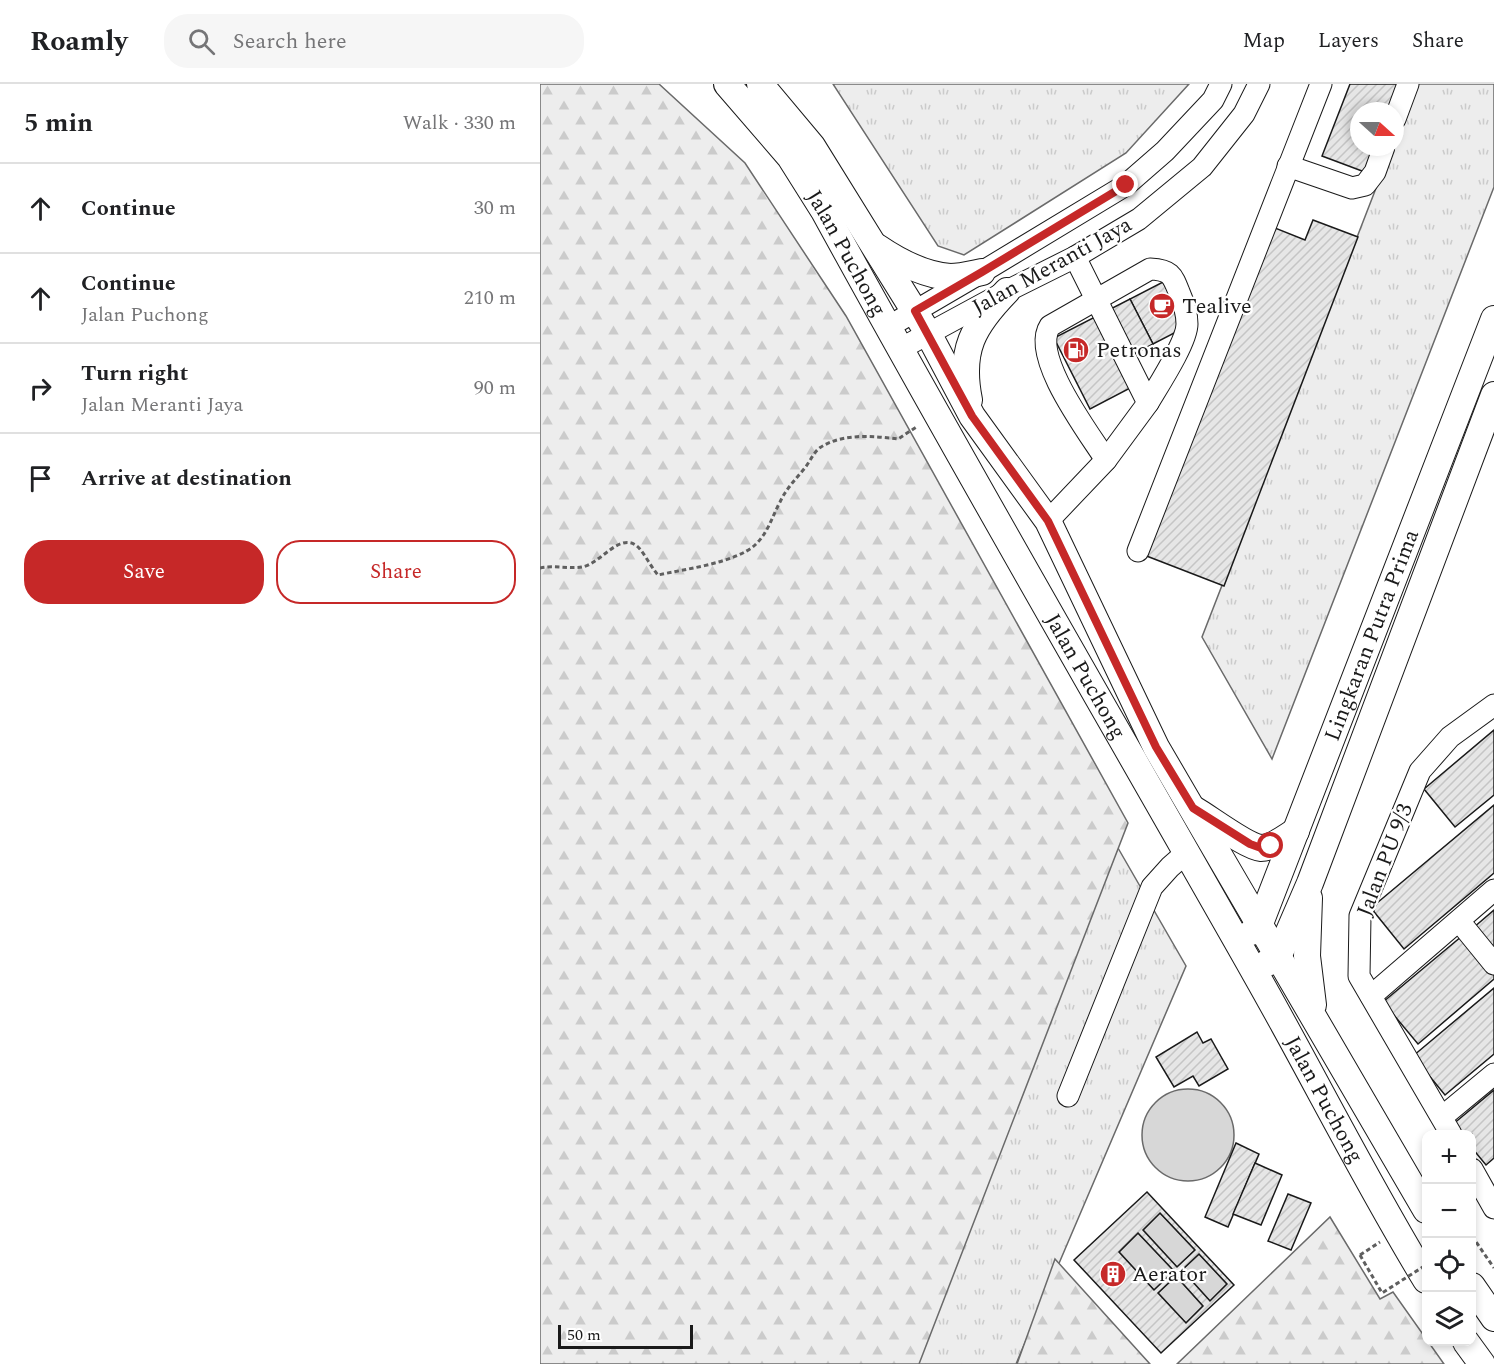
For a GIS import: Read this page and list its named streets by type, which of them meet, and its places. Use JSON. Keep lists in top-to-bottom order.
{
  "streets": {
    "main road": ["Jalan Puchong", "Lingkaran Putra Prima"],
    "street": ["Jalan Meranti Jaya", "Jalan PU 9/3"]
  },
  "crossings": [
    ["Jalan Puchong", "Jalan Meranti Jaya"],
    ["Jalan Puchong", "Lingkaran Putra Prima"]
  ],
  "places": {
    "cafe": ["Tealive"],
    "fuel station": ["Petronas"],
    "building": ["Aerator"]
  },
  "scale_bar": "50 m",
  "north": "right",
  "page": {
    "header": "Roamly",
    "search": "Search here",
    "nav": ["Map", "Layers", "Share"],
    "heading": ["5 min", "Walk · 330 m"],
    "list": [
      ["Continue", "30 m"],
      ["Continue", "Jalan Puchong", "210 m"],
      ["Turn right", "Jalan Meranti Jaya", "90 m"],
      "Arrive at destination"
    ],
    "buttons": ["Save", "Share"],
    "map_buttons": ["+", "−"],
    "scale": "50 m"
  }
}
